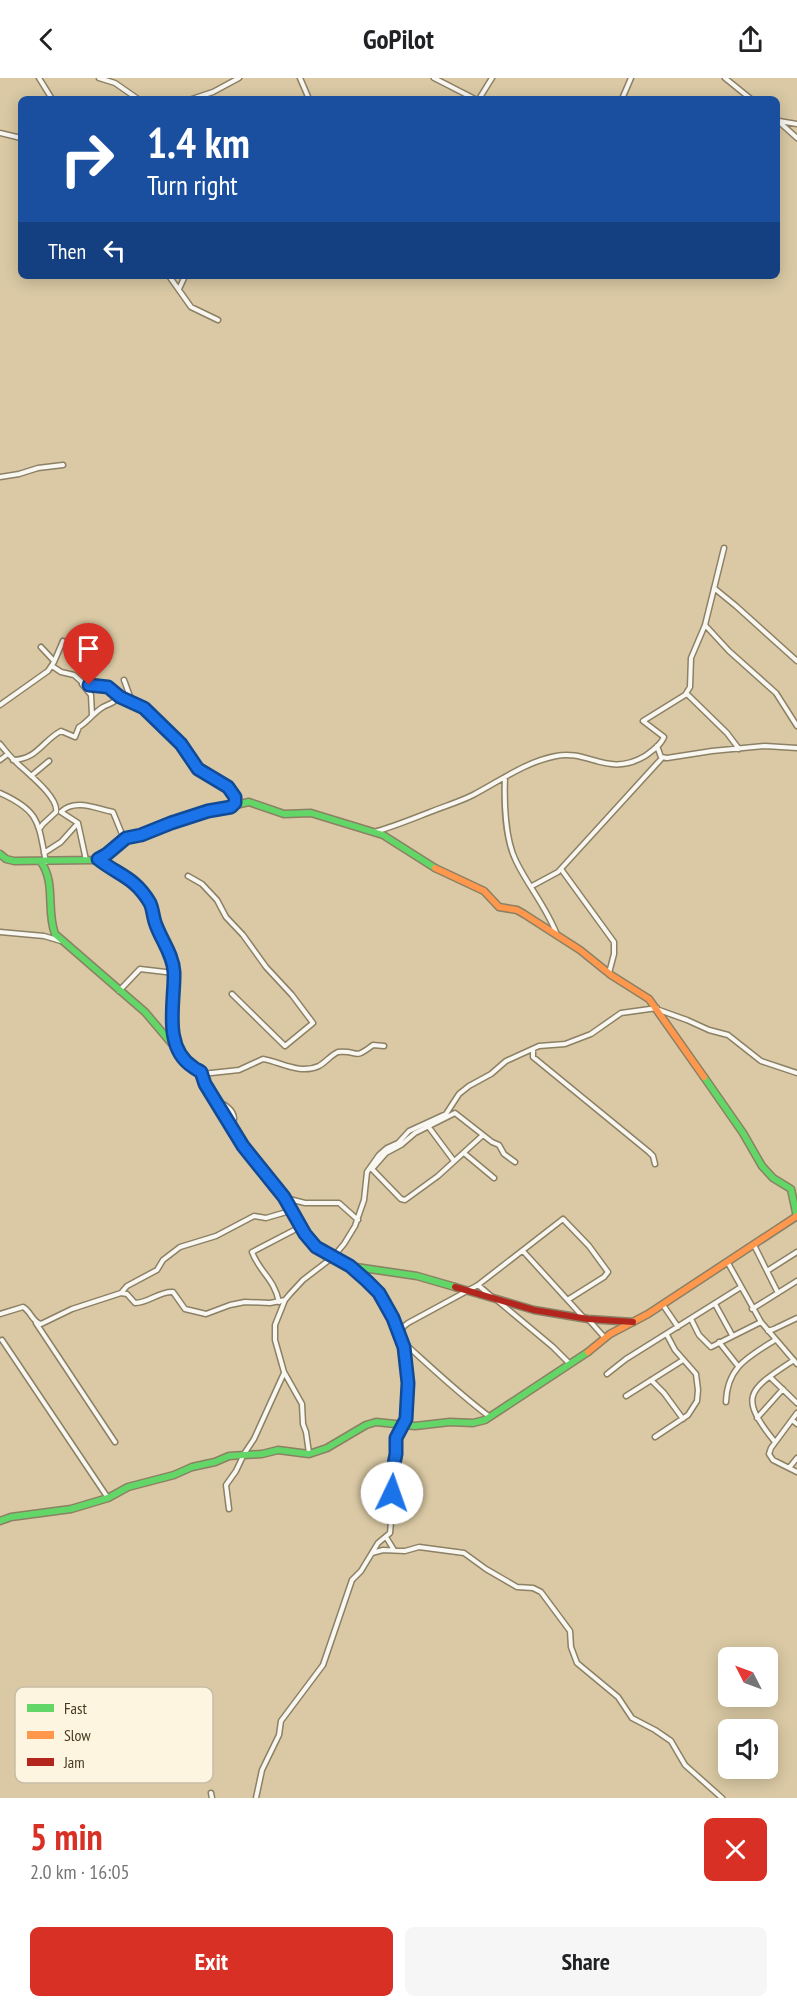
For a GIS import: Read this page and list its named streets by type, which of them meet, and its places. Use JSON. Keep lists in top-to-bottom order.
{
  "legend": ["Fast", "Slow", "Jam"],
  "north": "top left",
  "page": {
    "header": "GoPilot",
    "turn": ["1.4 km", "Turn right"],
    "then": "Then",
    "heading": ["5 min", "2.0 km · 16:05"],
    "buttons": ["Exit", "Share"]
  }
}
